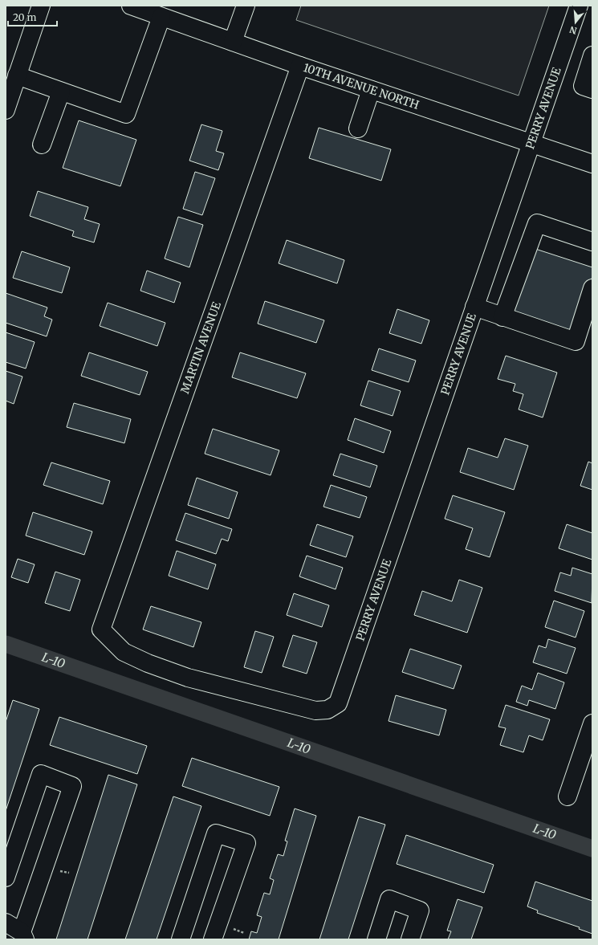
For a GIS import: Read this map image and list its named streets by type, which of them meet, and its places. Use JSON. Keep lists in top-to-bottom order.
{
  "streets": {
    "street": ["10TH AVENUE NORTH", "PERRY AVENUE", "MARTIN AVENUE"]
  },
  "crossings": [
    ["10TH AVENUE NORTH", "PERRY AVENUE"],
    ["10TH AVENUE NORTH", "MARTIN AVENUE"],
    ["PERRY AVENUE", "MARTIN AVENUE"]
  ],
  "water": ["L-10"],
  "scale_bar": "20 m",
  "north": "bottom"
}
